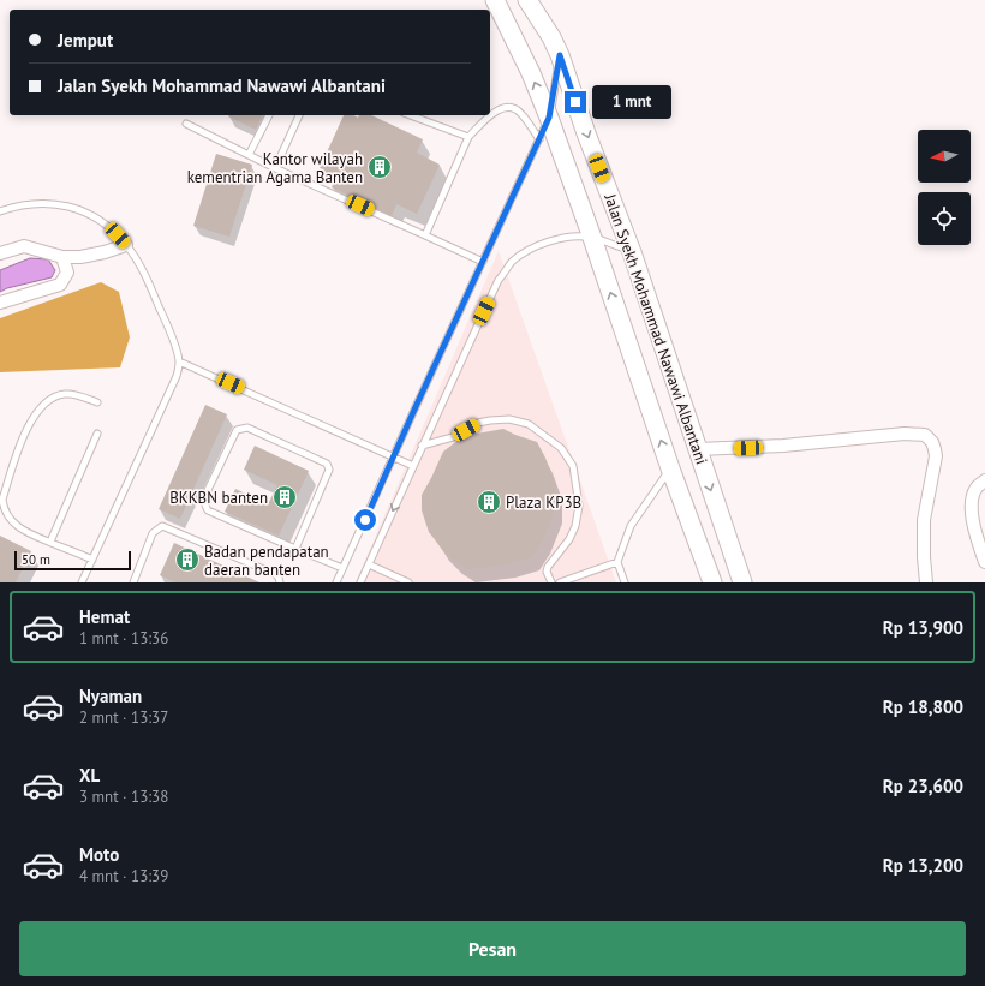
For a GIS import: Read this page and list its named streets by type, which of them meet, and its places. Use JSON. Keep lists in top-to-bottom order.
{
  "streets": {
    "main road": ["Jalan Syekh Mohammad Nawawi Albantani"]
  },
  "places": {
    "building": [
      "Kantor wilayah kementrian Agama Banten",
      "BKKBN banten",
      "Plaza KP3B",
      "Badan pendapatan daeran banten"
    ]
  },
  "scale_bar": "50 m",
  "north": "left",
  "page": {
    "banner": ["Jemput", "Jalan Syekh Mohammad Nawawi Albantani"],
    "bubble": "1 mnt",
    "scale": "50 m",
    "list": [
      {
        "name": "Hemat",
        "note": "1 mnt · 13:36",
        "value": "Rp 13,900"
      },
      {
        "name": "Nyaman",
        "note": "2 mnt · 13:37",
        "value": "Rp 18,800"
      },
      {
        "name": "XL",
        "note": "3 mnt · 13:38",
        "value": "Rp 23,600"
      },
      {
        "name": "Moto",
        "note": "4 mnt · 13:39",
        "value": "Rp 13,200"
      }
    ],
    "buttons": "Pesan"
  }
}
